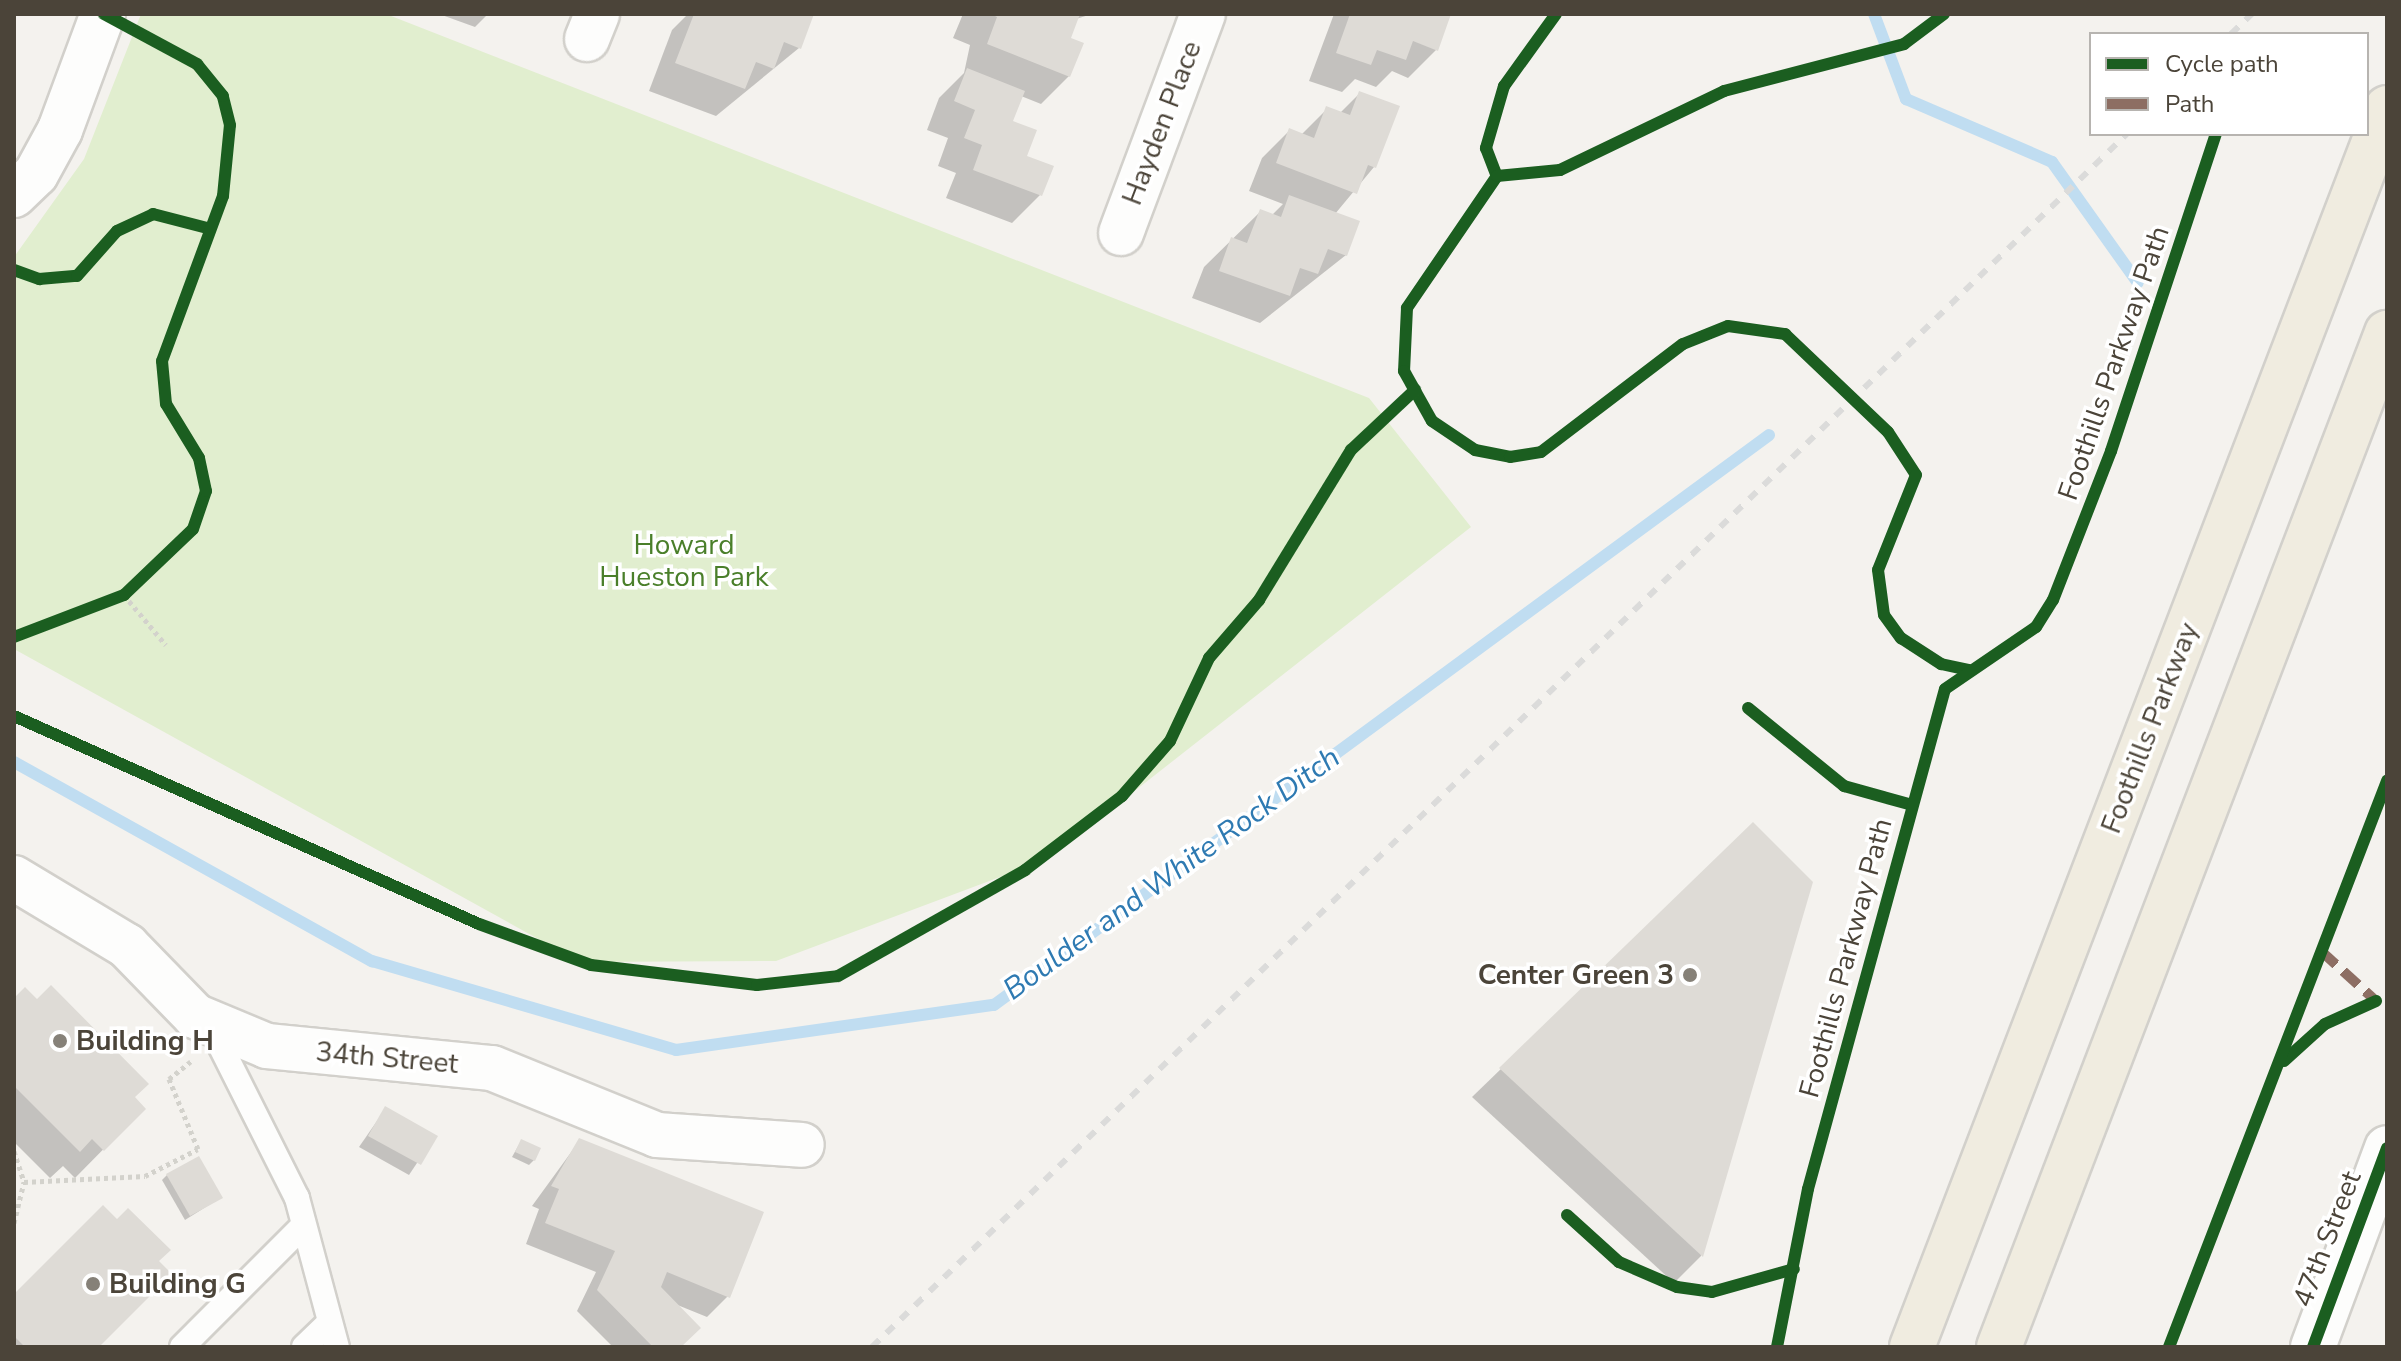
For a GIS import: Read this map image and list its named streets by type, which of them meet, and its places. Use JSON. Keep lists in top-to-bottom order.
{
  "streets": {
    "highway": ["Foothills Parkway"],
    "street": ["Hayden Place", "34th Street", "47th Street"],
    "cycle path": ["Foothills Parkway Path"]
  },
  "water": ["Boulder and White Rock Ditch"],
  "parks": ["Howard Hueston Park"],
  "places": ["Center Green 3", "Building H", "Building G"],
  "legend": ["Cycle path", "Path"]
}
